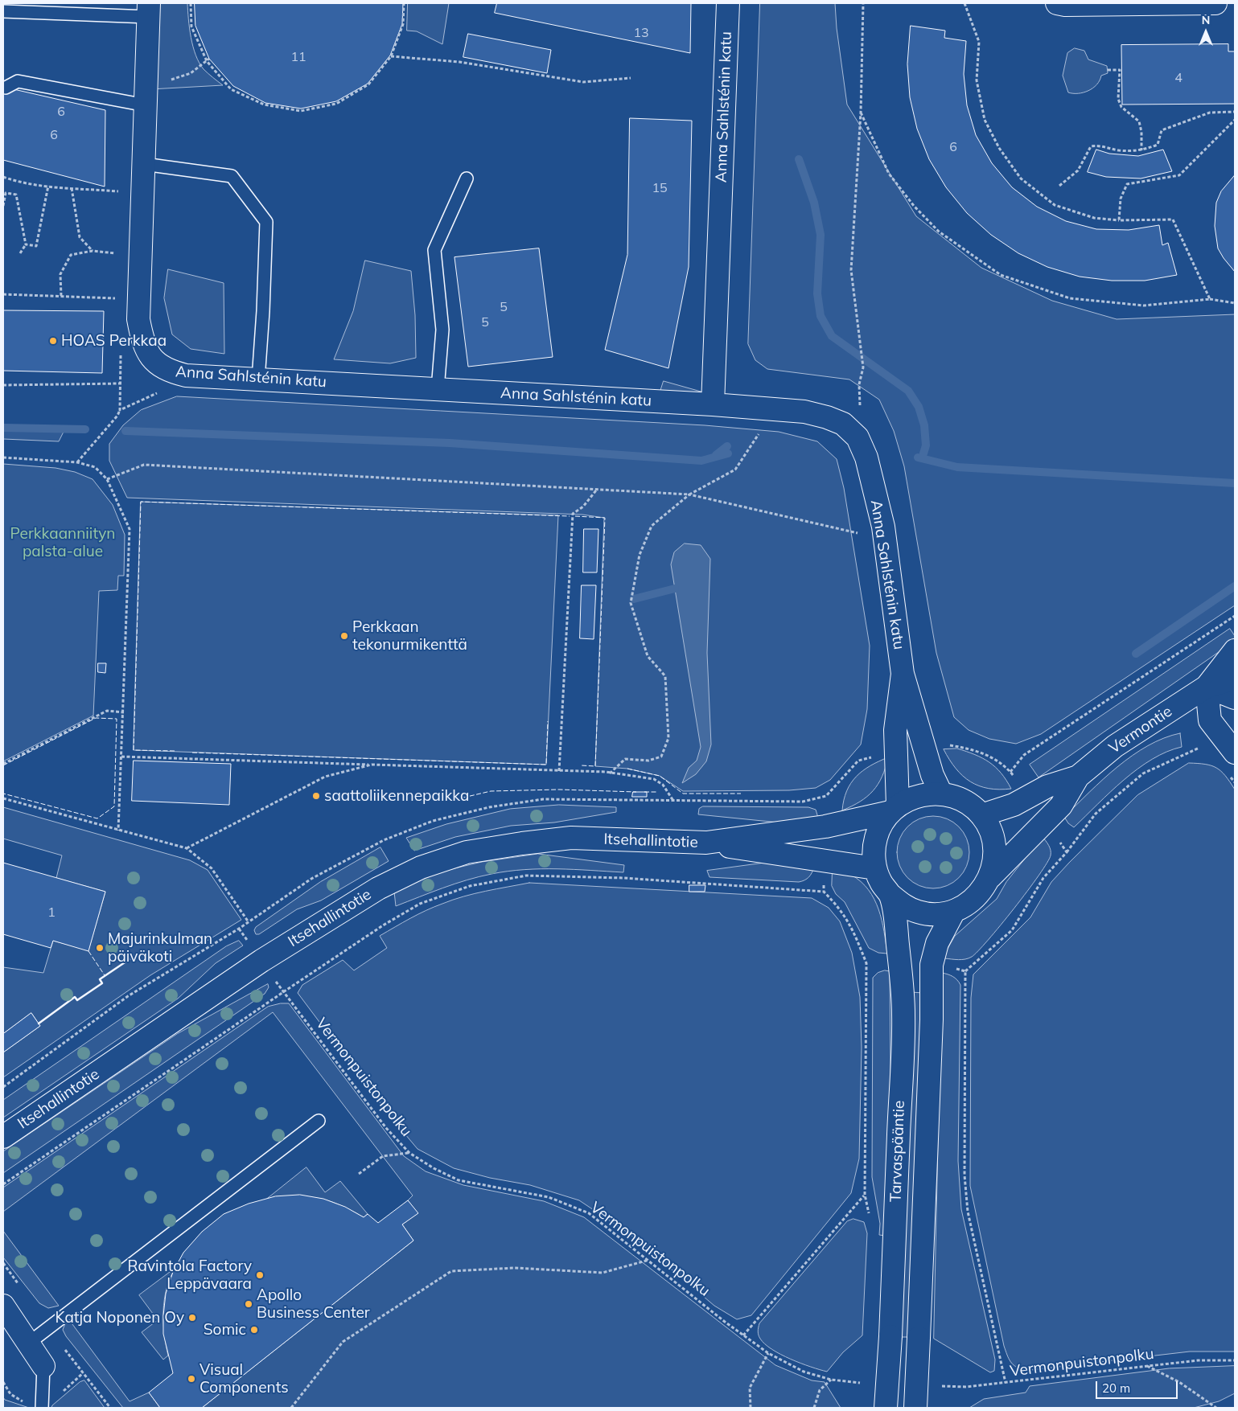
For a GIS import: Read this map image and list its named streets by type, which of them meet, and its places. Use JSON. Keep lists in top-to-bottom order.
{
  "streets": {
    "main road": [
      "Anna Sahlsténin katu",
      "Vermontie",
      "Itsehallintotie",
      "Tarvaspääntie"
    ],
    "path": ["Vermonpuistonpolku"]
  },
  "crossings": [
    ["Anna Sahlsténin katu", "Vermontie"],
    ["Anna Sahlsténin katu", "Itsehallintotie"],
    ["Anna Sahlsténin katu", "Tarvaspääntie"],
    ["Vermontie", "Itsehallintotie"],
    ["Vermontie", "Tarvaspääntie"],
    ["Itsehallintotie", "Vermonpuistonpolku"],
    ["Itsehallintotie", "Tarvaspääntie"]
  ],
  "parks": ["Perkkaanniityn palsta-alue"],
  "places": [
    "HOAS Perkkaa",
    "Perkkaan tekonurmikenttä",
    "saattoliikennepaikka",
    "Majurinkulman päiväkoti",
    "Ravintola Factory Leppävaara",
    "Apollo Business Center",
    "Katja Noponen Oy",
    "Somic",
    "Visual Components"
  ],
  "house_numbers": [
    "13",
    "11",
    "4",
    "6",
    "6",
    "6",
    "15",
    "5",
    "5",
    "1"
  ],
  "scale_bar": "20 m",
  "north": "top"
}
